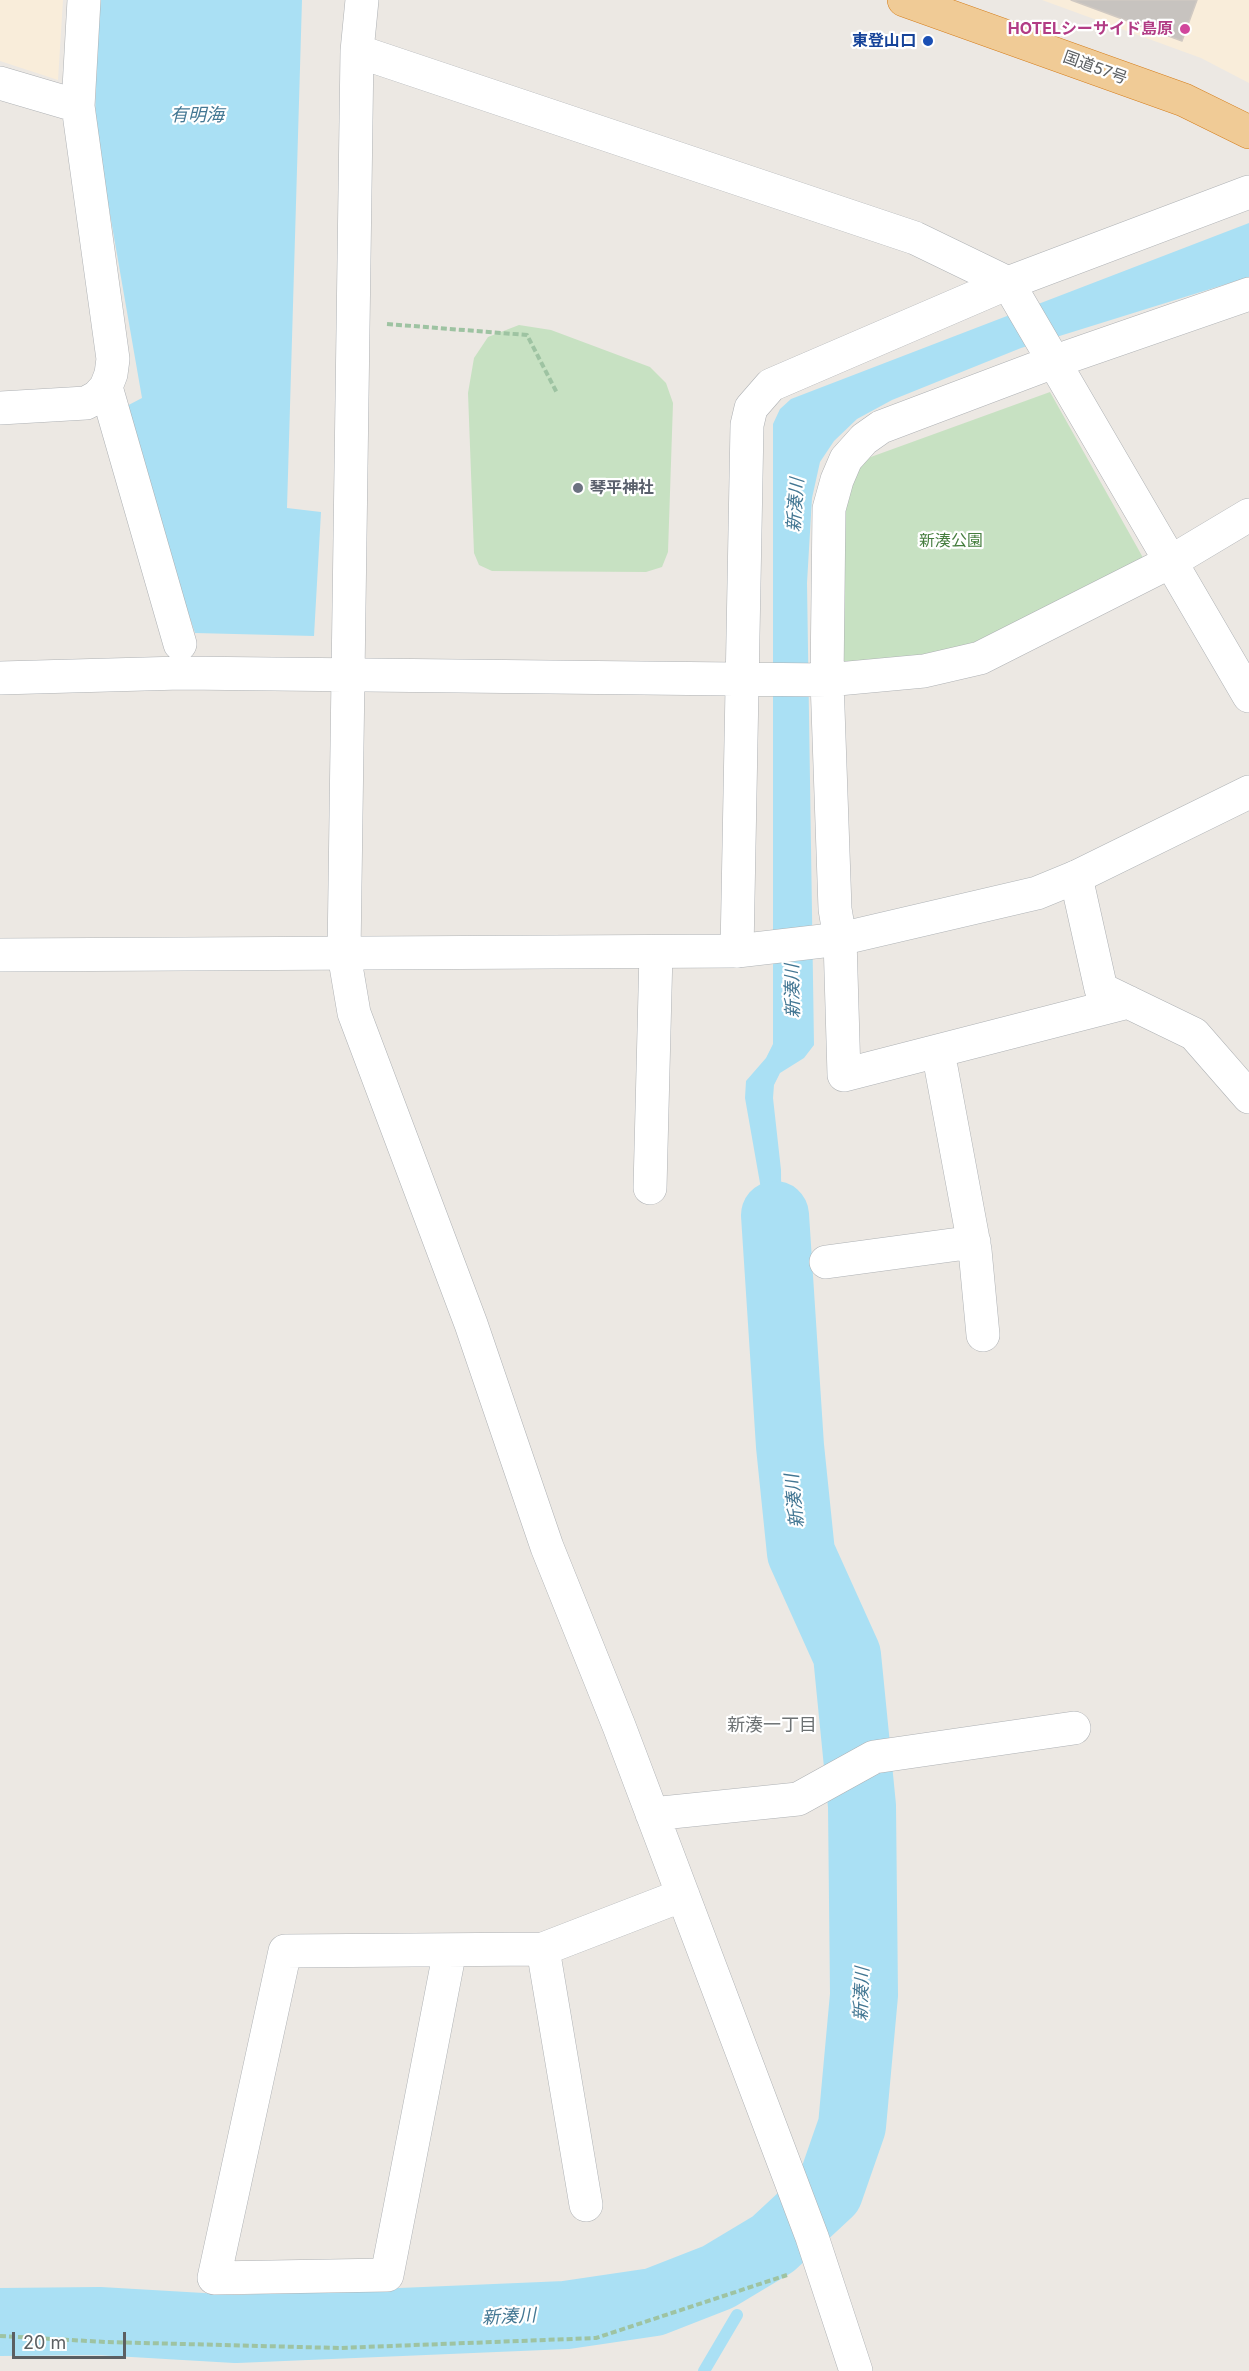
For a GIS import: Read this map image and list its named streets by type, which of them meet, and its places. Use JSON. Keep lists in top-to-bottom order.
{
  "streets": {
    "highway": ["国道57号"]
  },
  "districts": ["新湊一丁目"],
  "water": ["有明海", "新湊川"],
  "parks": ["新湊公園"],
  "places": ["HOTELシーサイド島原", "東登山口", "琴平神社"],
  "scale_bar": "20 m"
}
